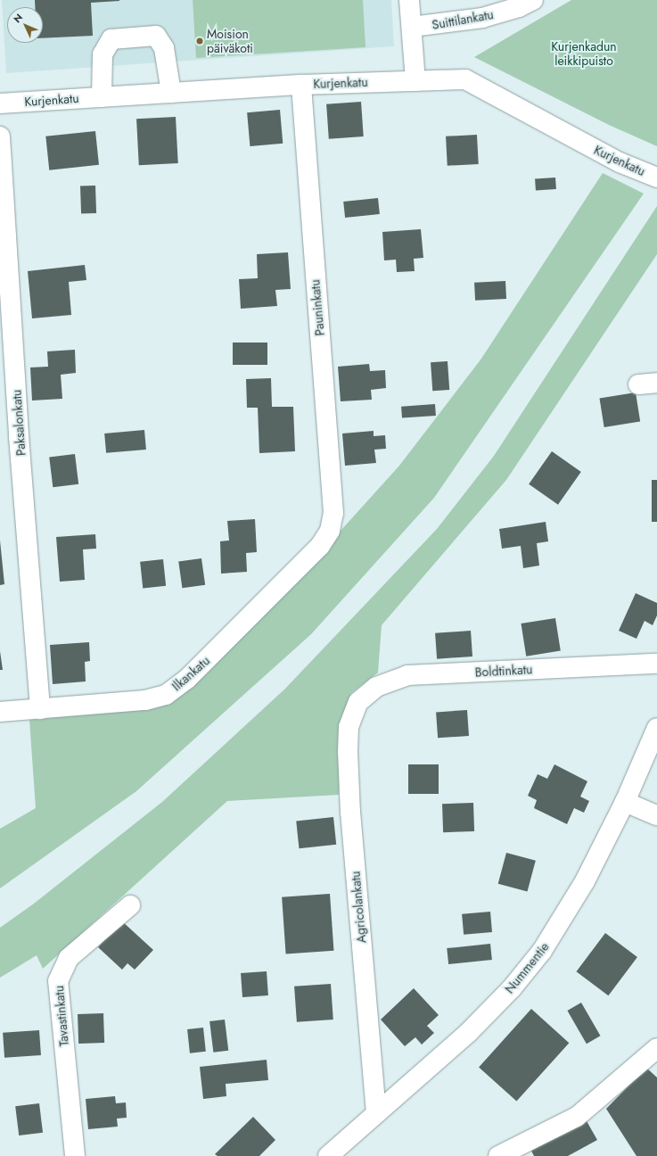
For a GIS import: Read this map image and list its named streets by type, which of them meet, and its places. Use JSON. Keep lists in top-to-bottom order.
{
  "streets": {
    "street": [
      "Suittilankatu",
      "Kurjenkatu",
      "Pauninkatu",
      "Paksalonkatu",
      "Boldtinkatu",
      "Ilkankatu",
      "Agricolankatu",
      "Nummentie",
      "Tavastinkatu"
    ]
  },
  "crossings": [
    ["Kurjenkatu", "Pauninkatu"],
    ["Pauninkatu", "Ilkankatu"],
    ["Paksalonkatu", "Ilkankatu"],
    ["Boldtinkatu", "Agricolankatu"],
    ["Agricolankatu", "Nummentie"]
  ],
  "parks": ["Kurjenkadun leikkipuisto"],
  "places": ["Moision päiväkoti"],
  "north": "top left"
}
